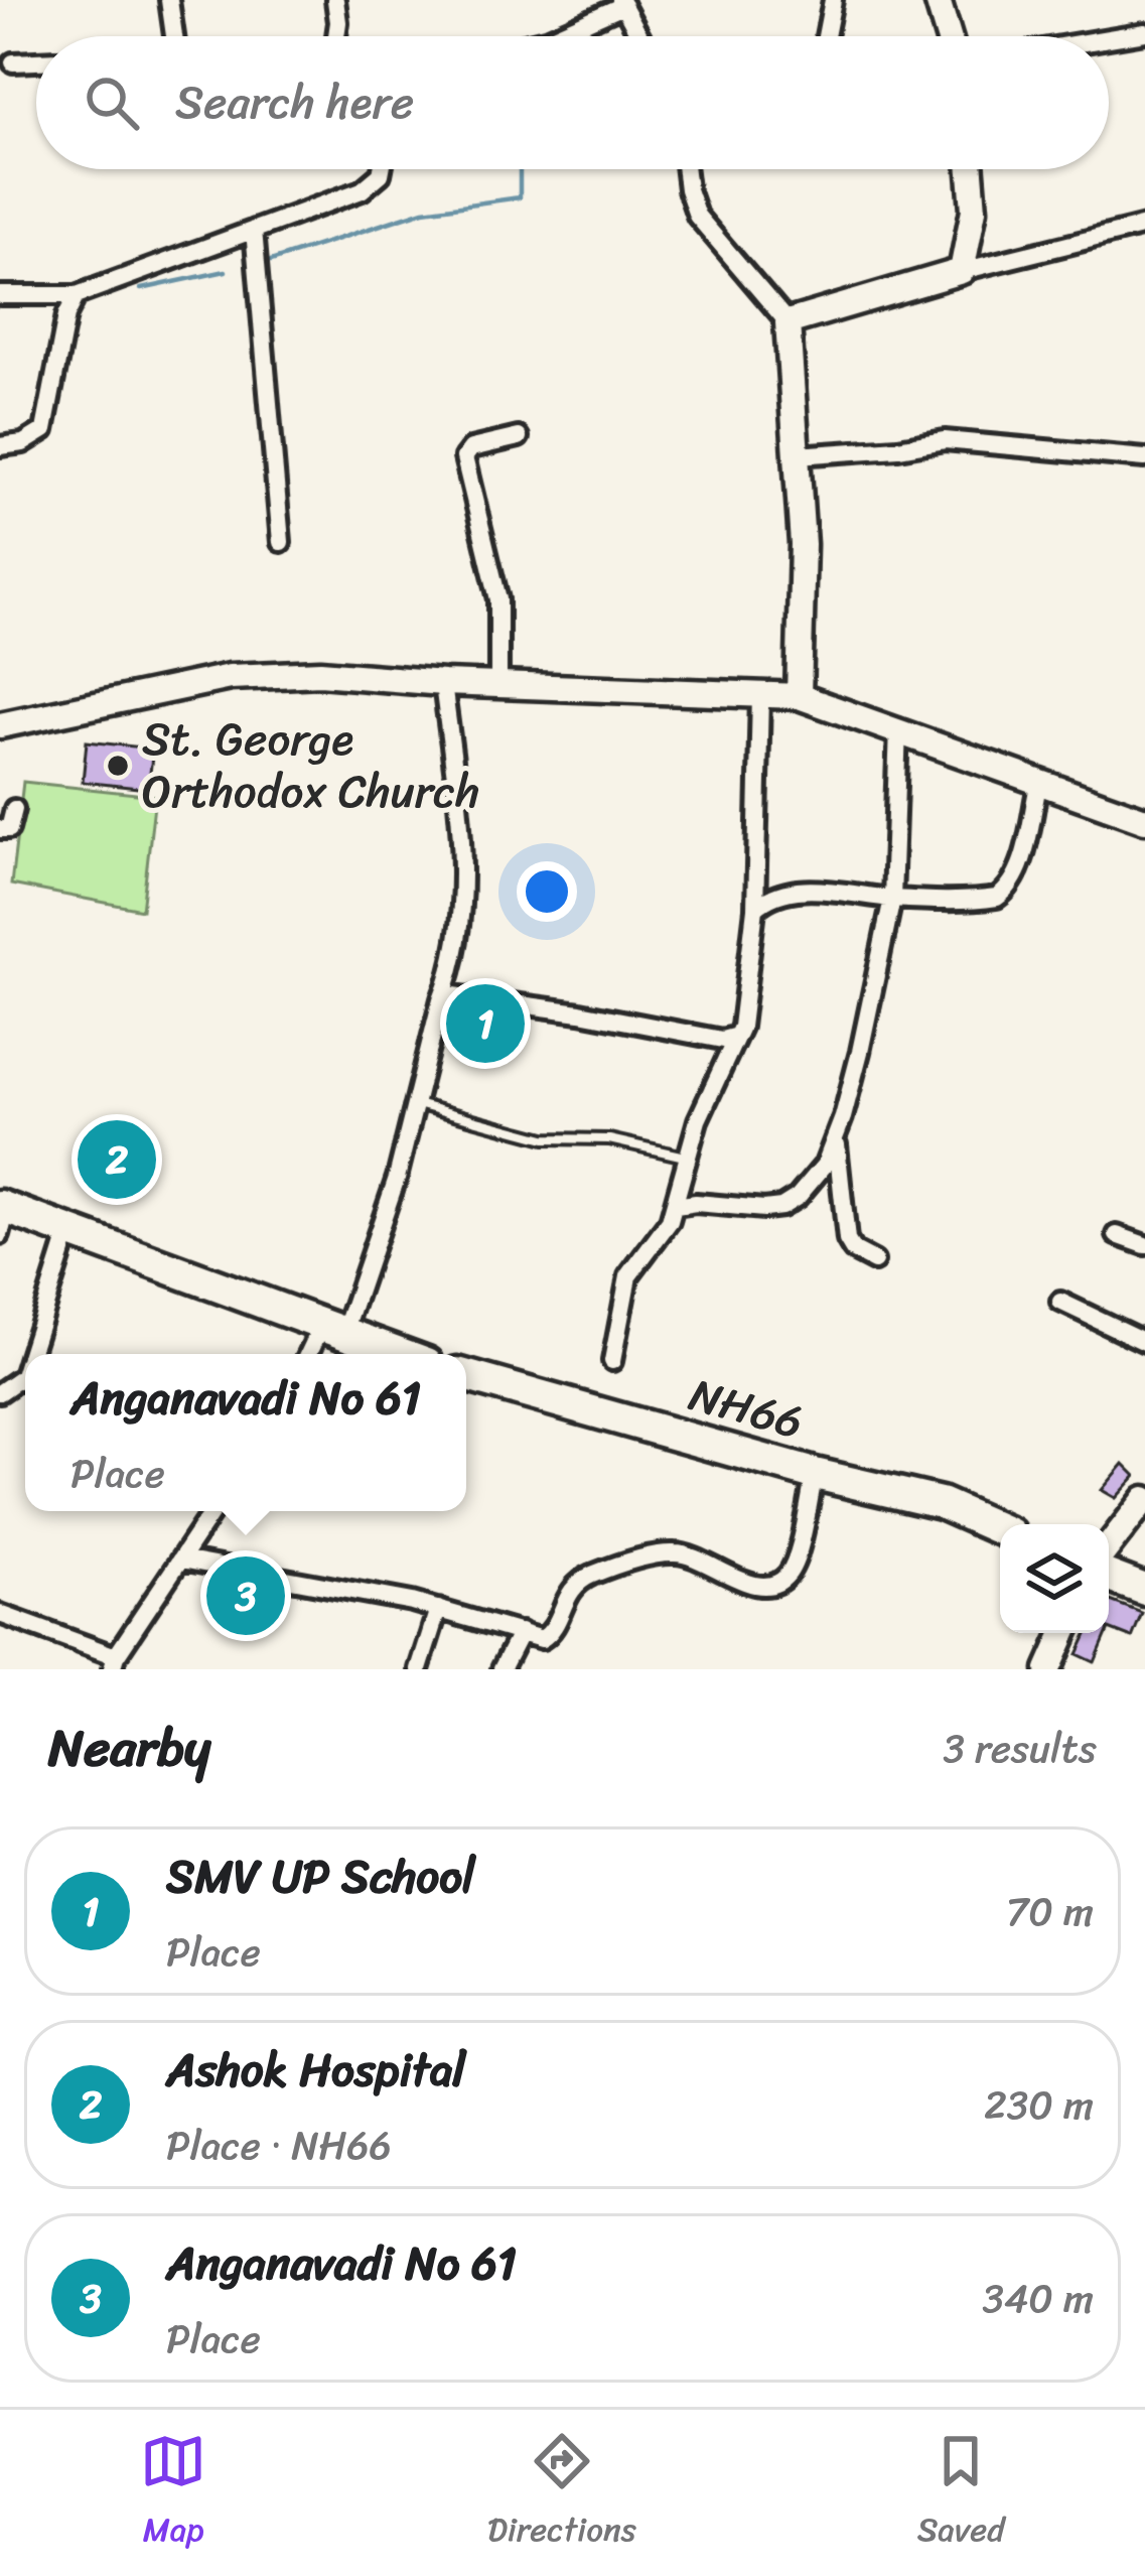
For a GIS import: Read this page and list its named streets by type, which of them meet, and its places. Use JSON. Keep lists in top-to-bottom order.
{
  "streets": {
    "highway": ["NH66"]
  },
  "places": ["St. George Orthodox Church"],
  "page": {
    "search": "Search here",
    "pins": ["1", "2", "3"],
    "popup": ["Anganavadi No 61", "Place"],
    "heading": ["Nearby", "3 results"],
    "list": [
      {
        "mark": "1",
        "name": "SMV UP School",
        "note": "Place",
        "value": "70 m"
      },
      {
        "mark": "2",
        "name": "Ashok Hospital",
        "note": "Place · NH66",
        "value": "230 m"
      },
      {
        "mark": "3",
        "name": "Anganavadi No 61",
        "note": "Place",
        "value": "340 m"
      }
    ],
    "nav": ["Map", "Directions", "Saved"]
  }
}
